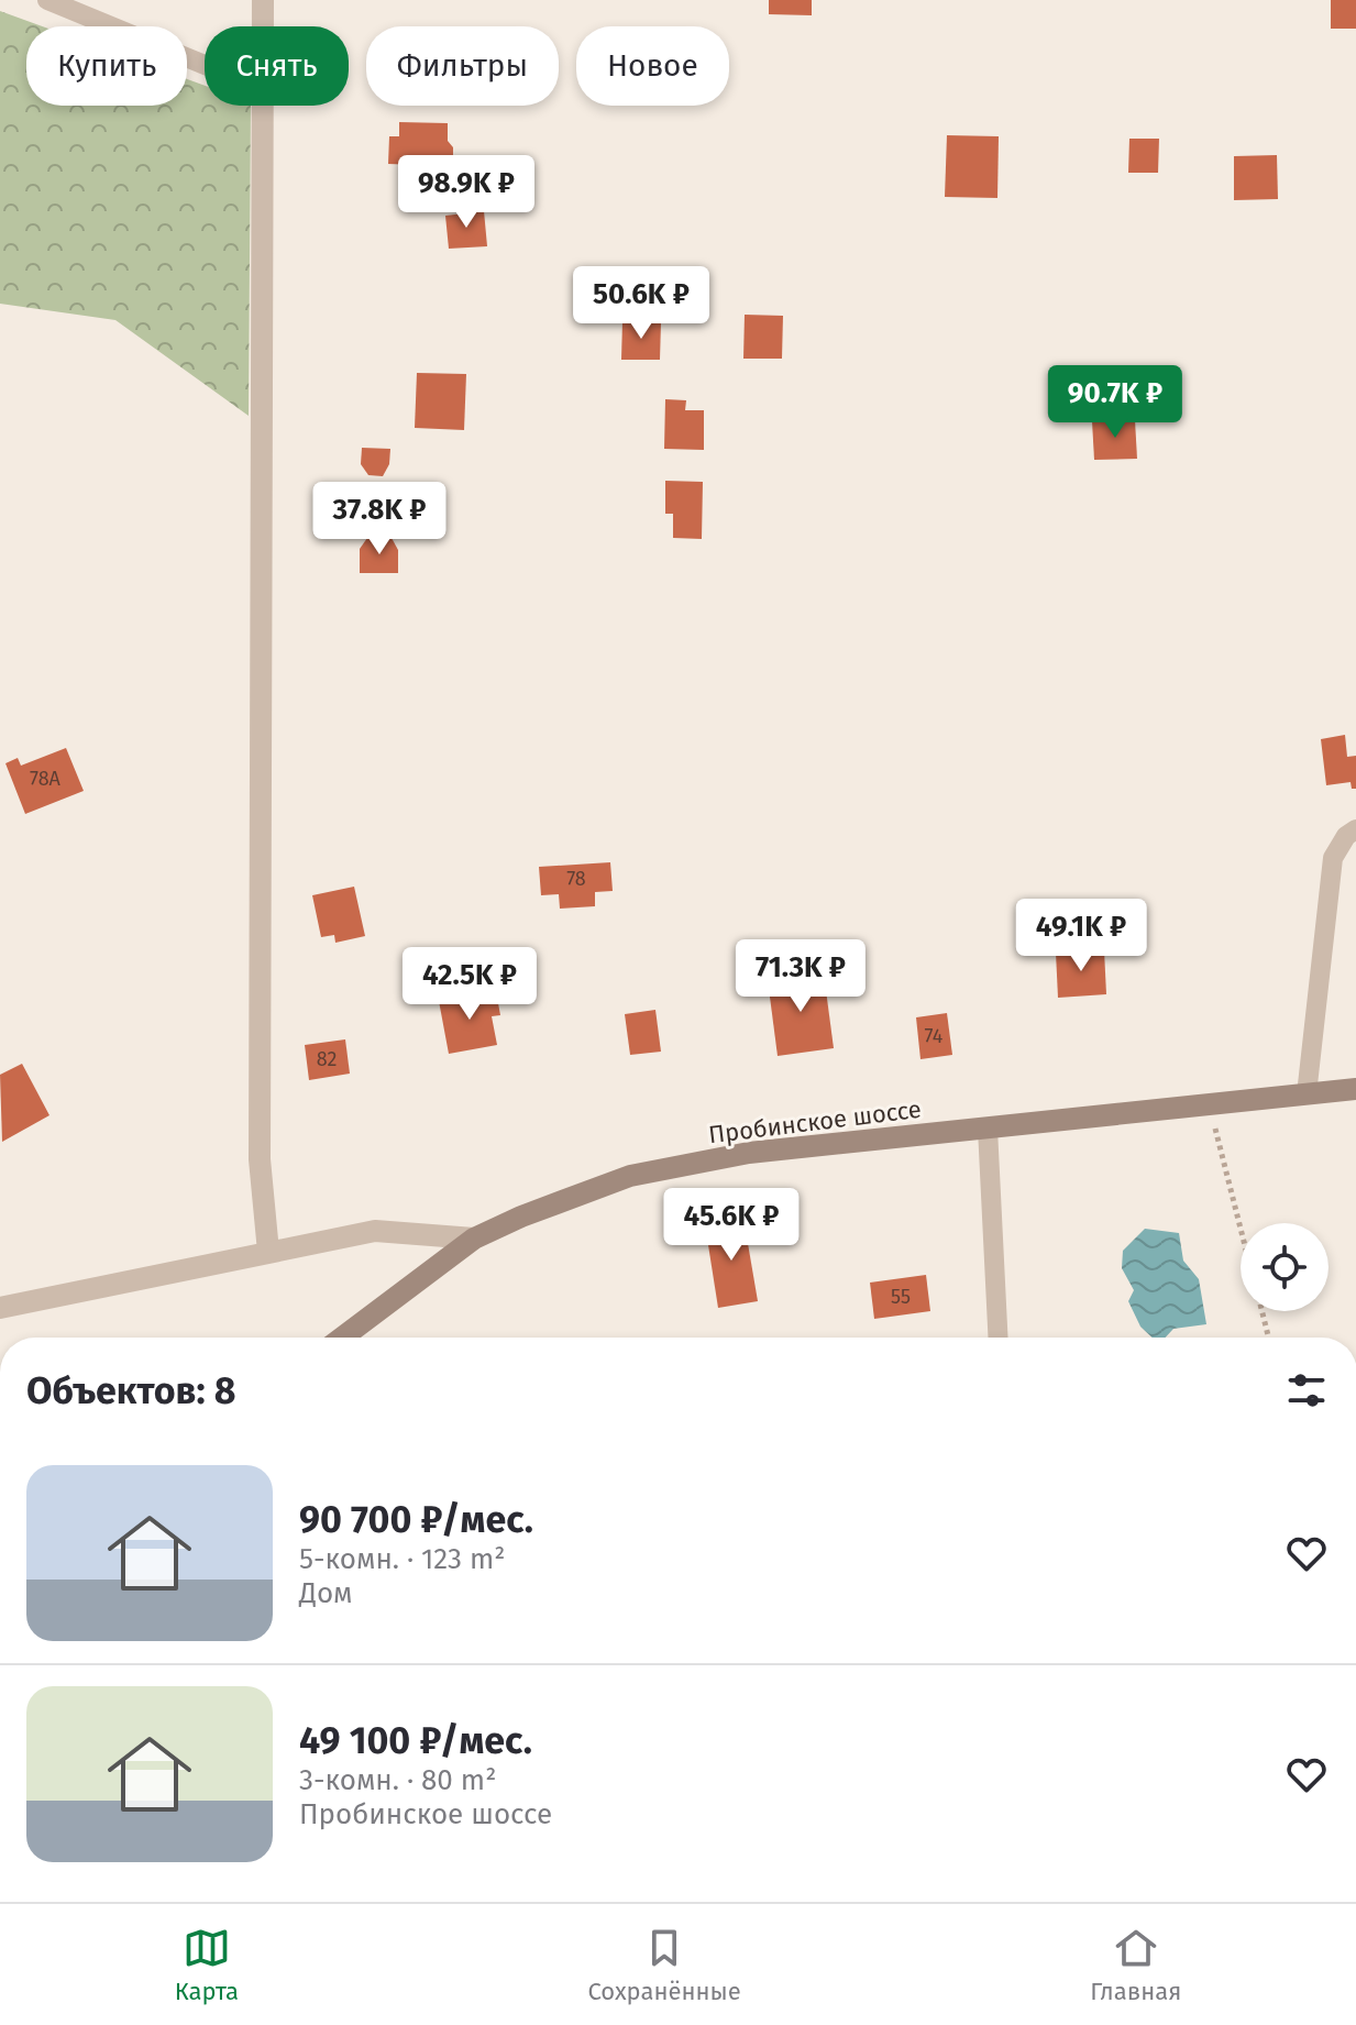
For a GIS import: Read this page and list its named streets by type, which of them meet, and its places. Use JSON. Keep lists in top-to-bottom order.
{
  "streets": {
    "main road": ["Пробинское шоссе"]
  },
  "house_numbers": [
    "78А",
    "78",
    "74",
    "82",
    "55"
  ],
  "page": {
    "chip": [
      "Купить",
      "Снять",
      "Фильтры",
      "Новое"
    ],
    "price": [
      "98.9K ₽",
      "50.6K ₽",
      "90.7K ₽",
      "37.8K ₽",
      "49.1K ₽",
      "71.3K ₽",
      "42.5K ₽",
      "45.6K ₽"
    ],
    "heading": "Объектов: 8",
    "list": [
      {
        "name": "90 700 ₽/мес.",
        "note": "5-комн. · 123 m² · Дом"
      },
      {
        "name": "49 100 ₽/мес.",
        "note": "3-комн. · 80 m² · Пробинское шоссе"
      }
    ],
    "tabs": ["Карта", "Сохранённые", "Главная"]
  }
}
